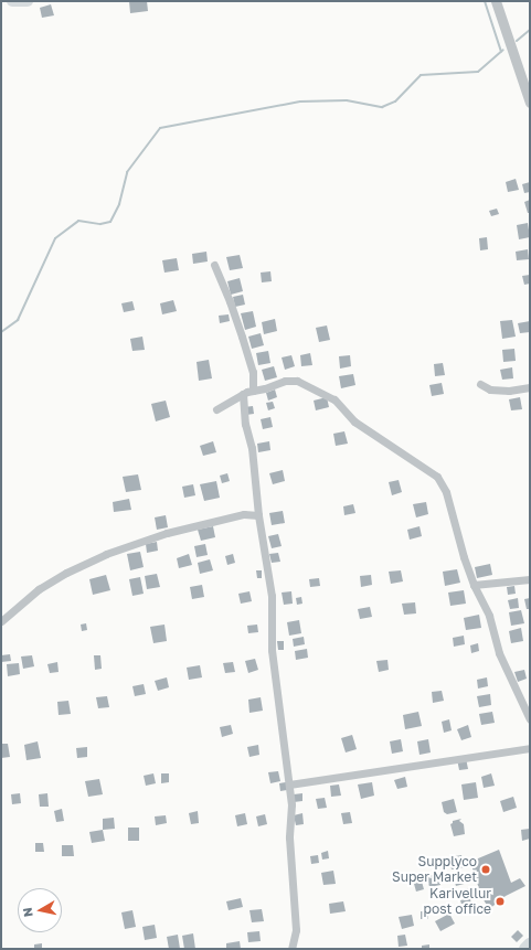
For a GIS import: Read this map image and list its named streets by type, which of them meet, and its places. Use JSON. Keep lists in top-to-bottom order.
{
  "places": ["Supplyco Super Market", "Karivellur post office"],
  "north": "left"
}
